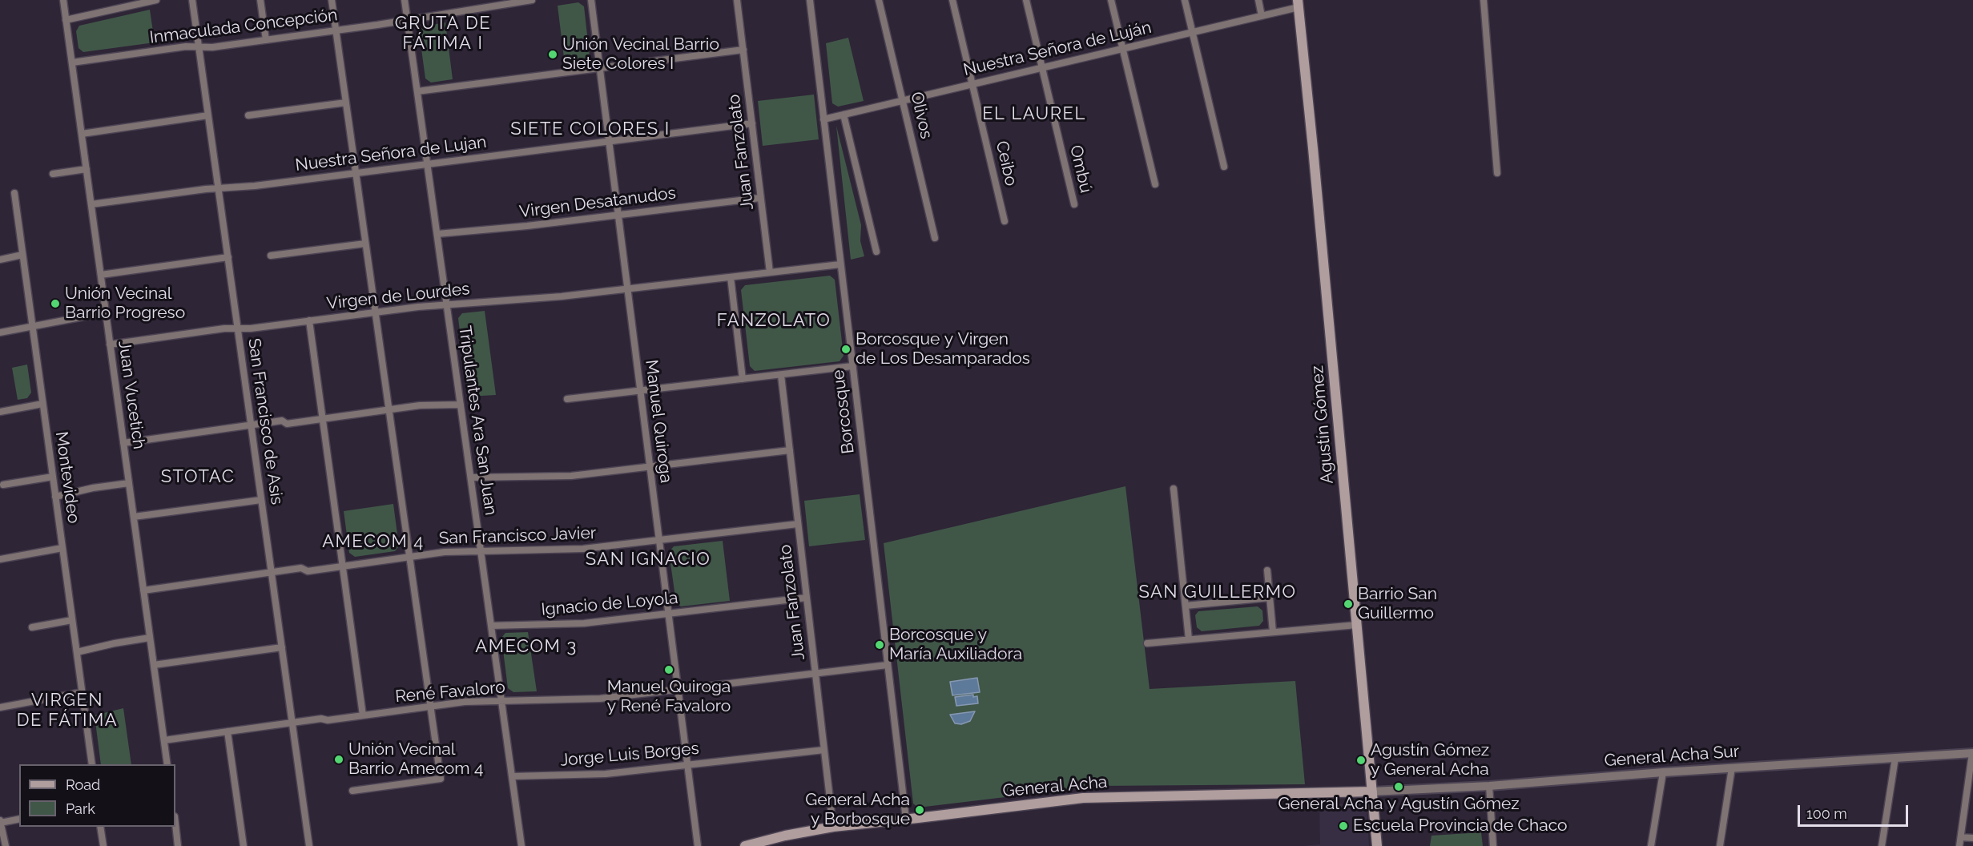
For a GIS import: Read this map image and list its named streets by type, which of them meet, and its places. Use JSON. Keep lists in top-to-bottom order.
{
  "streets": {
    "main road": ["Agustín Gómez", "General Acha"],
    "street": [
      "Inmaculada Concepción",
      "Nuestra Señora de Luján",
      "Olivos",
      "Juan Fanzolato",
      "Nuestra Señora de Lujan",
      "Ceibo",
      "Ombú",
      "Virgen Desatanudos",
      "Virgen de Lourdes",
      "Juan Vucetich",
      "Borcosque",
      "Tripulantes Ara San Juan",
      "San Francisco de Asis",
      "Manuel Quiroga",
      "Montevideo",
      "San Francisco Javier",
      "Ignacio de Loyola",
      "René Favaloro",
      "Jorge Luis Borges",
      "General Acha Sur"
    ]
  },
  "crossings": [
    ["Inmaculada Concepción", "Juan Vucetich"],
    ["Inmaculada Concepción", "Tripulantes Ara San Juan"],
    ["Inmaculada Concepción", "San Francisco de Asis"],
    ["Nuestra Señora de Luján", "Olivos"],
    ["Nuestra Señora de Luján", "Ceibo"],
    ["Nuestra Señora de Luján", "Ombú"],
    ["Nuestra Señora de Luján", "Borcosque"],
    ["Nuestra Señora de Luján", "Agustín Gómez"],
    ["Juan Fanzolato", "Nuestra Señora de Lujan"],
    ["Juan Fanzolato", "Virgen Desatanudos"],
    ["Juan Fanzolato", "Virgen de Lourdes"],
    ["Juan Fanzolato", "San Francisco Javier"],
    ["Juan Fanzolato", "Ignacio de Loyola"],
    ["Juan Fanzolato", "René Favaloro"],
    ["Juan Fanzolato", "Jorge Luis Borges"],
    ["Juan Fanzolato", "General Acha"],
    ["Nuestra Señora de Lujan", "Juan Vucetich"],
    ["Nuestra Señora de Lujan", "Tripulantes Ara San Juan"],
    ["Nuestra Señora de Lujan", "San Francisco de Asis"],
    ["Nuestra Señora de Lujan", "Manuel Quiroga"],
    ["Virgen Desatanudos", "Tripulantes Ara San Juan"],
    ["Virgen Desatanudos", "Manuel Quiroga"],
    ["Virgen de Lourdes", "Juan Vucetich"],
    ["Virgen de Lourdes", "Borcosque"],
    ["Virgen de Lourdes", "Tripulantes Ara San Juan"],
    ["Virgen de Lourdes", "San Francisco de Asis"],
    ["Virgen de Lourdes", "Manuel Quiroga"],
    ["Juan Vucetich", "San Francisco Javier"],
    ["Juan Vucetich", "René Favaloro"],
    ["Borcosque", "René Favaloro"],
    ["Borcosque", "General Acha"],
    ["Tripulantes Ara San Juan", "San Francisco Javier"],
    ["Tripulantes Ara San Juan", "Ignacio de Loyola"],
    ["Tripulantes Ara San Juan", "René Favaloro"],
    ["Tripulantes Ara San Juan", "Jorge Luis Borges"],
    ["San Francisco de Asis", "San Francisco Javier"],
    ["San Francisco de Asis", "René Favaloro"],
    ["Manuel Quiroga", "San Francisco Javier"],
    ["Manuel Quiroga", "Ignacio de Loyola"],
    ["Manuel Quiroga", "René Favaloro"],
    ["Manuel Quiroga", "Jorge Luis Borges"],
    ["Agustín Gómez", "General Acha Sur"],
    ["Agustín Gómez", "General Acha"],
    ["General Acha Sur", "General Acha"]
  ],
  "districts": [
    "GRUTA DE FÁTIMA I",
    "EL LAUREL",
    "SIETE COLORES I",
    "FANZOLATO",
    "STOTAC",
    "AMECOM 4",
    "SAN IGNACIO",
    "SAN GUILLERMO",
    "AMECOM 3",
    "VIRGEN DE FÁTIMA"
  ],
  "places": [
    "Unión Vecinal Barrio Siete Colores I",
    "Unión Vecinal Barrio Progreso",
    "Borcosque y Virgen de Los Desamparados",
    "Barrio San Guillermo",
    "Borcosque y María Auxiliadora",
    "Manuel Quiroga y René Favaloro",
    "Unión Vecinal Barrio Amecom 4",
    "Agustín Gómez y General Acha",
    "General Acha y Agustín Gómez",
    "General Acha y Borbosque",
    "Escuela Provincia de Chaco"
  ],
  "legend": ["Road", "Park"],
  "scale_bar": "100 m"
}
